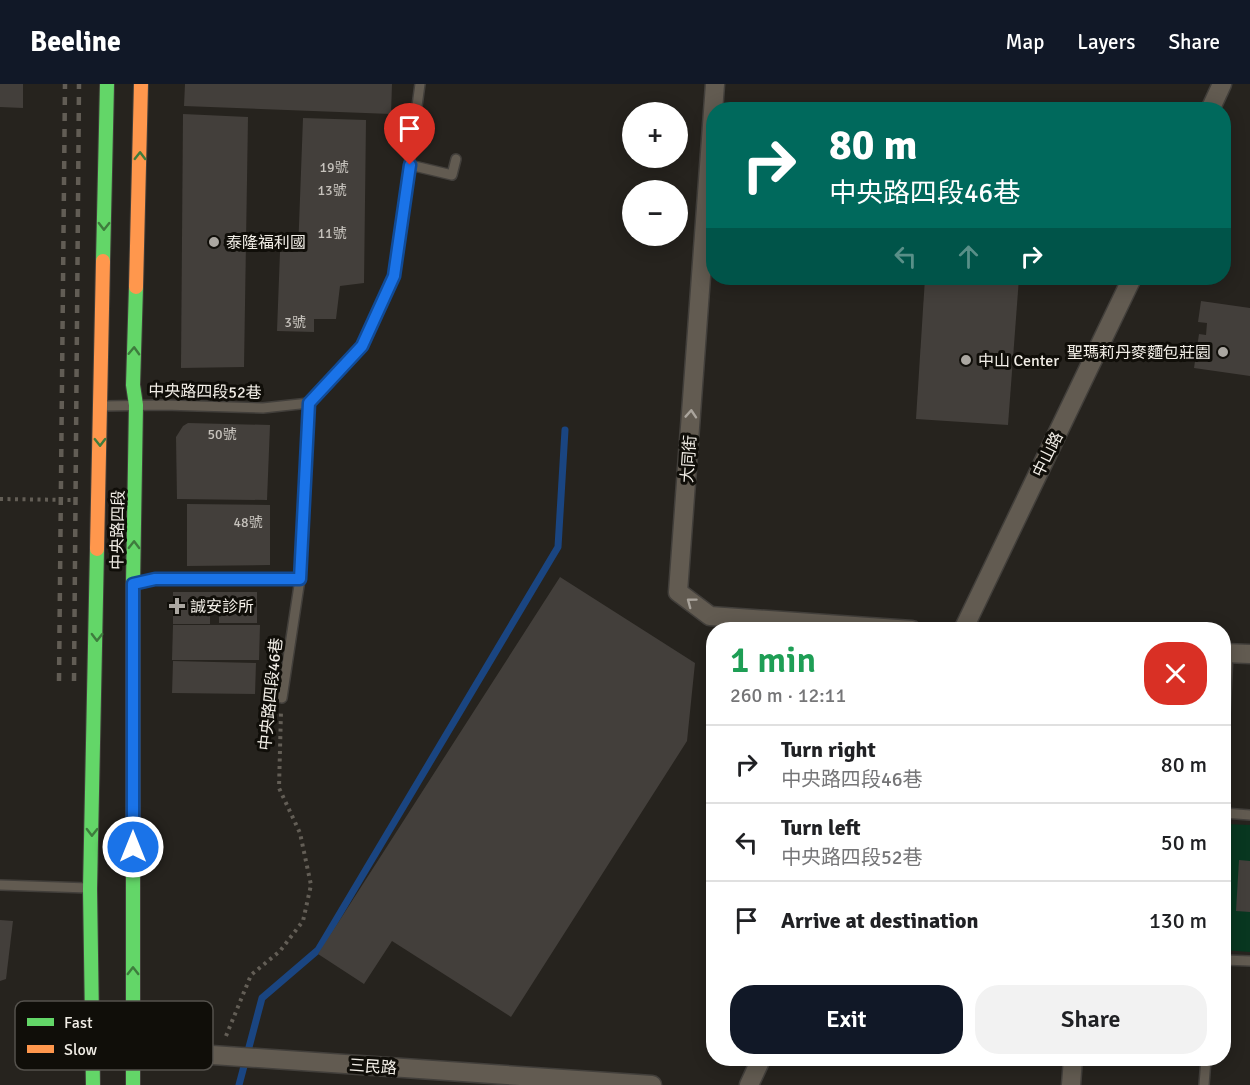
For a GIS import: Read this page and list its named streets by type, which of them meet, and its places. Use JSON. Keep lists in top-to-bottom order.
{
  "streets": {
    "main road": ["中央路四段"],
    "street": ["中山路", "大同街", "三民路"],
    "lane": ["中央路四段52巷", "中央路四段46巷"]
  },
  "crossings": [
    ["中央路四段52巷", "中央路四段"],
    ["中央路四段46巷", "三民路"]
  ],
  "one_way": ["大同街"],
  "places": {
    "other": ["泰隆福利國", "聖瑪莉丹麥麵包莊園", "中山 Center"],
    "health": ["誠安診所"]
  },
  "house_numbers": [
    "19號",
    "13號",
    "11號",
    "3號",
    "50號",
    "48號"
  ],
  "legend": ["Fast", "Slow"],
  "page": {
    "header": "Beeline",
    "nav": ["Map", "Layers", "Share"],
    "map_buttons": ["+", "−"],
    "turn": ["80 m", "中央路四段46巷"],
    "heading": ["1 min", "260 m · 12:11"],
    "list": [
      {
        "name": "Turn right",
        "note": "中央路四段46巷",
        "value": "80 m"
      },
      {
        "name": "Turn left",
        "note": "中央路四段52巷",
        "value": "50 m"
      },
      {
        "name": "Arrive at destination",
        "value": "130 m"
      }
    ],
    "buttons": ["Exit", "Share"]
  }
}
